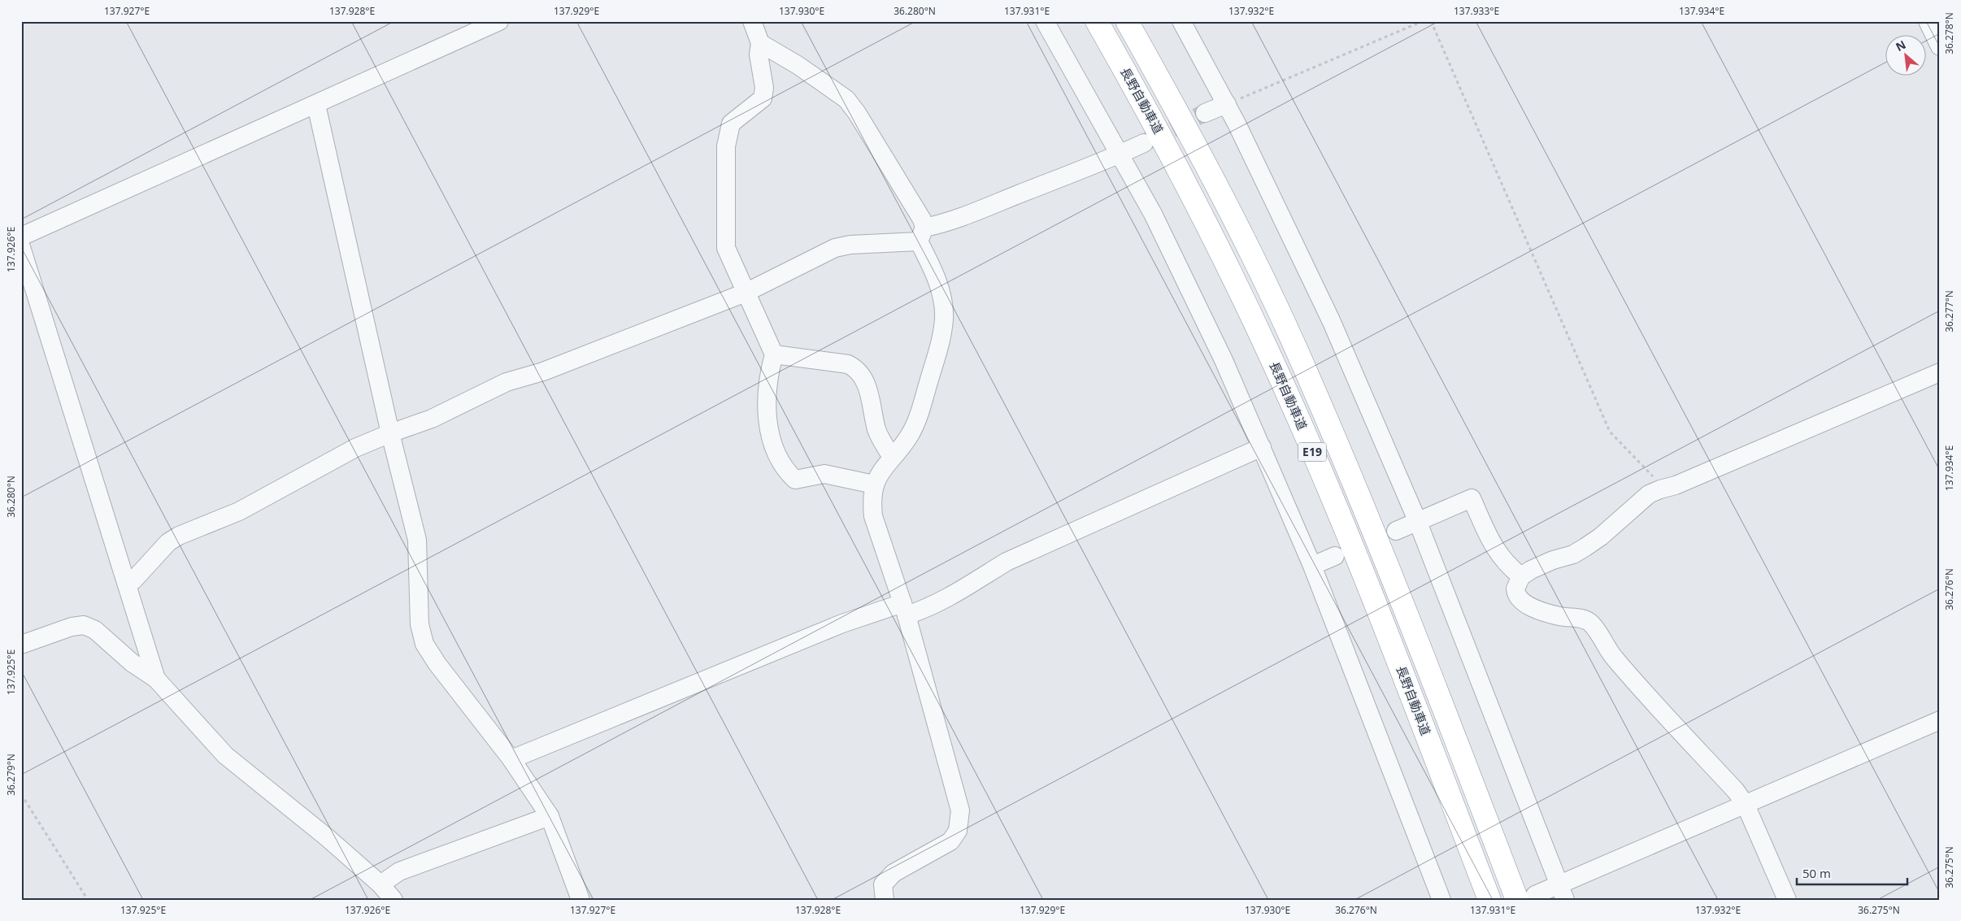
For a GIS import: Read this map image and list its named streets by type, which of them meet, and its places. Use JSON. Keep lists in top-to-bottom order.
{
  "streets": {
    "highway": ["長野自動車道", "E19"]
  },
  "scale_bar": "50 m",
  "north": "top left",
  "coordinates": [
    "137.927°E",
    "137.928°E",
    "137.929°E",
    "137.930°E",
    "36.280°N",
    "137.931°E",
    "137.932°E",
    "137.933°E",
    "137.934°E",
    "36.278°N",
    "137.926°E",
    "36.277°N",
    "36.276°N",
    "137.925°E",
    "36.279°N",
    "36.275°N"
  ]
}
